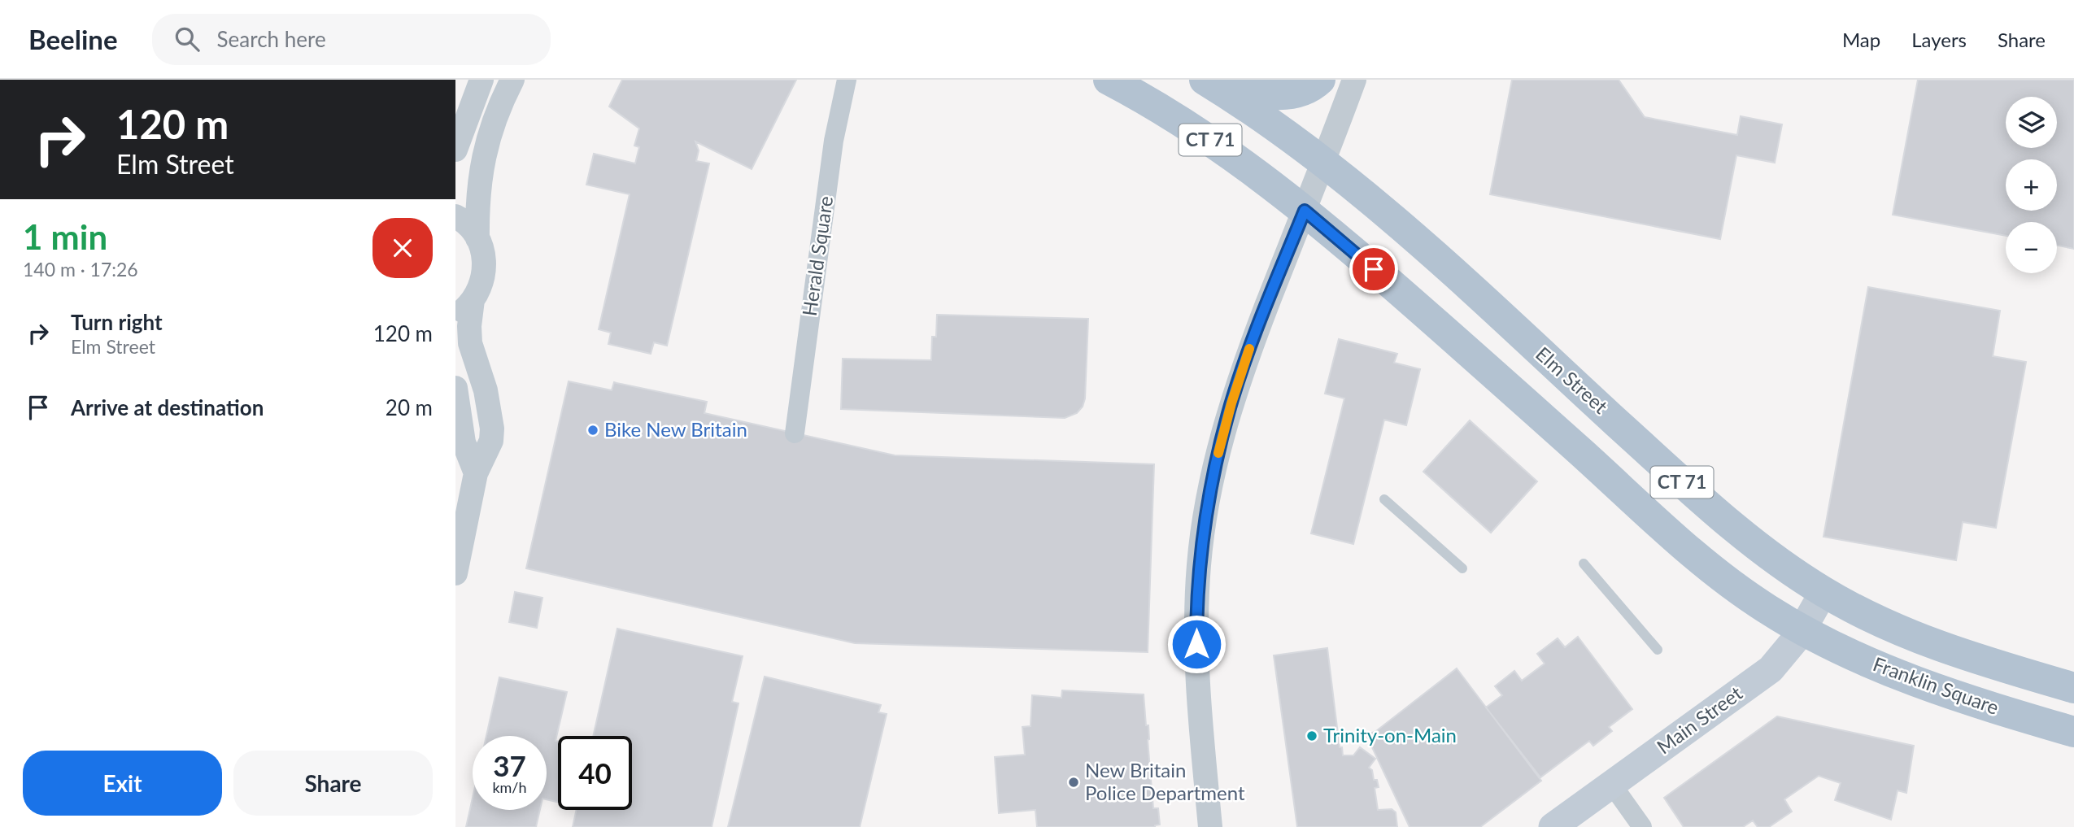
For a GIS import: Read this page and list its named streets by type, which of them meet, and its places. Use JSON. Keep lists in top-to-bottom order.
{
  "streets": {
    "main road": [
      "CT 71",
      "Elm Street",
      "Franklin Square",
      "Main Street"
    ],
    "street": ["Herald Square"]
  },
  "crossings": [
    ["CT 71", "Elm Street"],
    ["CT 71", "Franklin Square"],
    ["CT 71", "Main Street"],
    ["Elm Street", "Franklin Square"],
    ["Elm Street", "Main Street"],
    ["Franklin Square", "Main Street"]
  ],
  "places": ["Bike New Britain", "Trinity-on-Main", "New Britain Police Department"],
  "page": {
    "header": "Beeline",
    "search": "Search here",
    "nav": ["Map", "Layers", "Share"],
    "turn": ["120 m", "Elm Street"],
    "map_buttons": ["+", "−"],
    "heading": ["1 min", "140 m · 17:26"],
    "list": [
      {
        "name": "Turn right",
        "note": "Elm Street",
        "value": "120 m"
      },
      {
        "name": "Arrive at destination",
        "value": "20 m"
      }
    ],
    "speed": "37 km/h",
    "limit": "40",
    "buttons": ["Exit", "Share"]
  }
}
